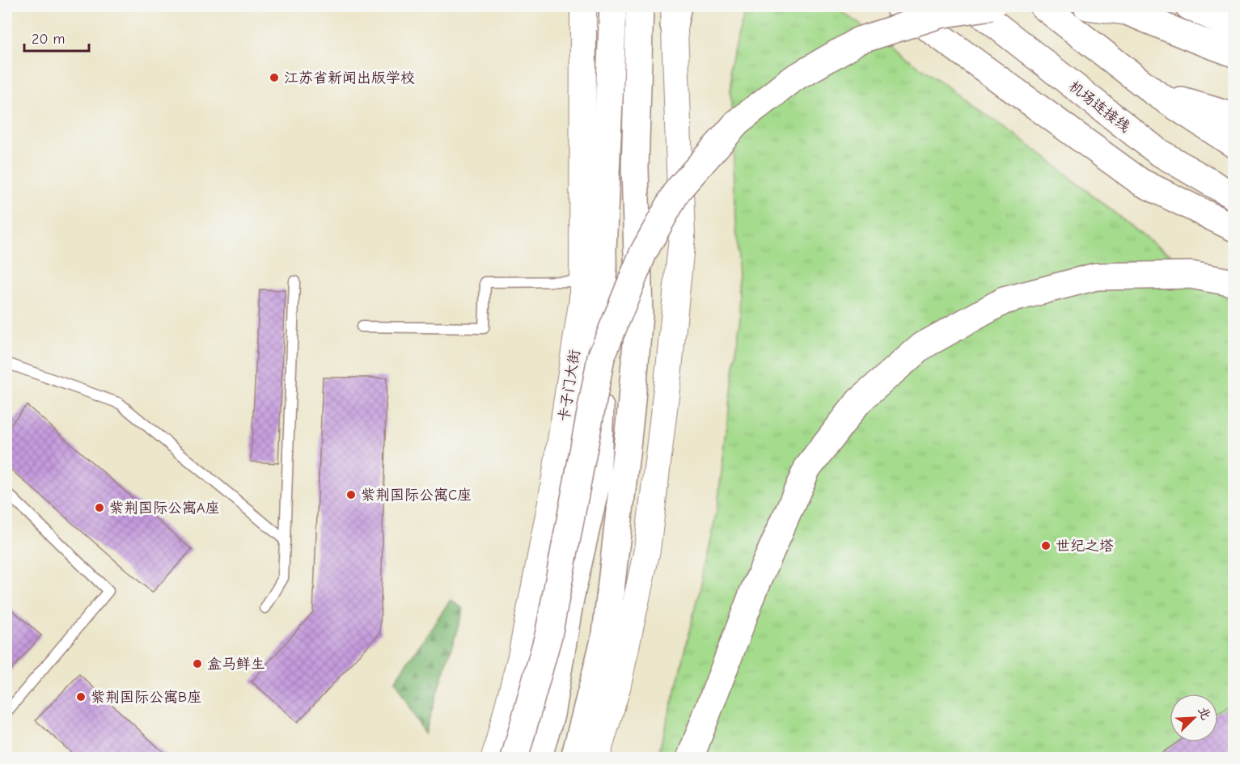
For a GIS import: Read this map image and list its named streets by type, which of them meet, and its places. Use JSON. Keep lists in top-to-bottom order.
{
  "streets": {
    "main road": ["机场连接线", "卡子门大街"]
  },
  "places": [
    "江苏省新闻出版学校",
    "紫荆国际公寓C座",
    "紫荆国际公寓A座",
    "世纪之塔",
    "盒马鲜生",
    "紫荆国际公寓B座"
  ],
  "scale_bar": "20 m",
  "north": "top right"
}
